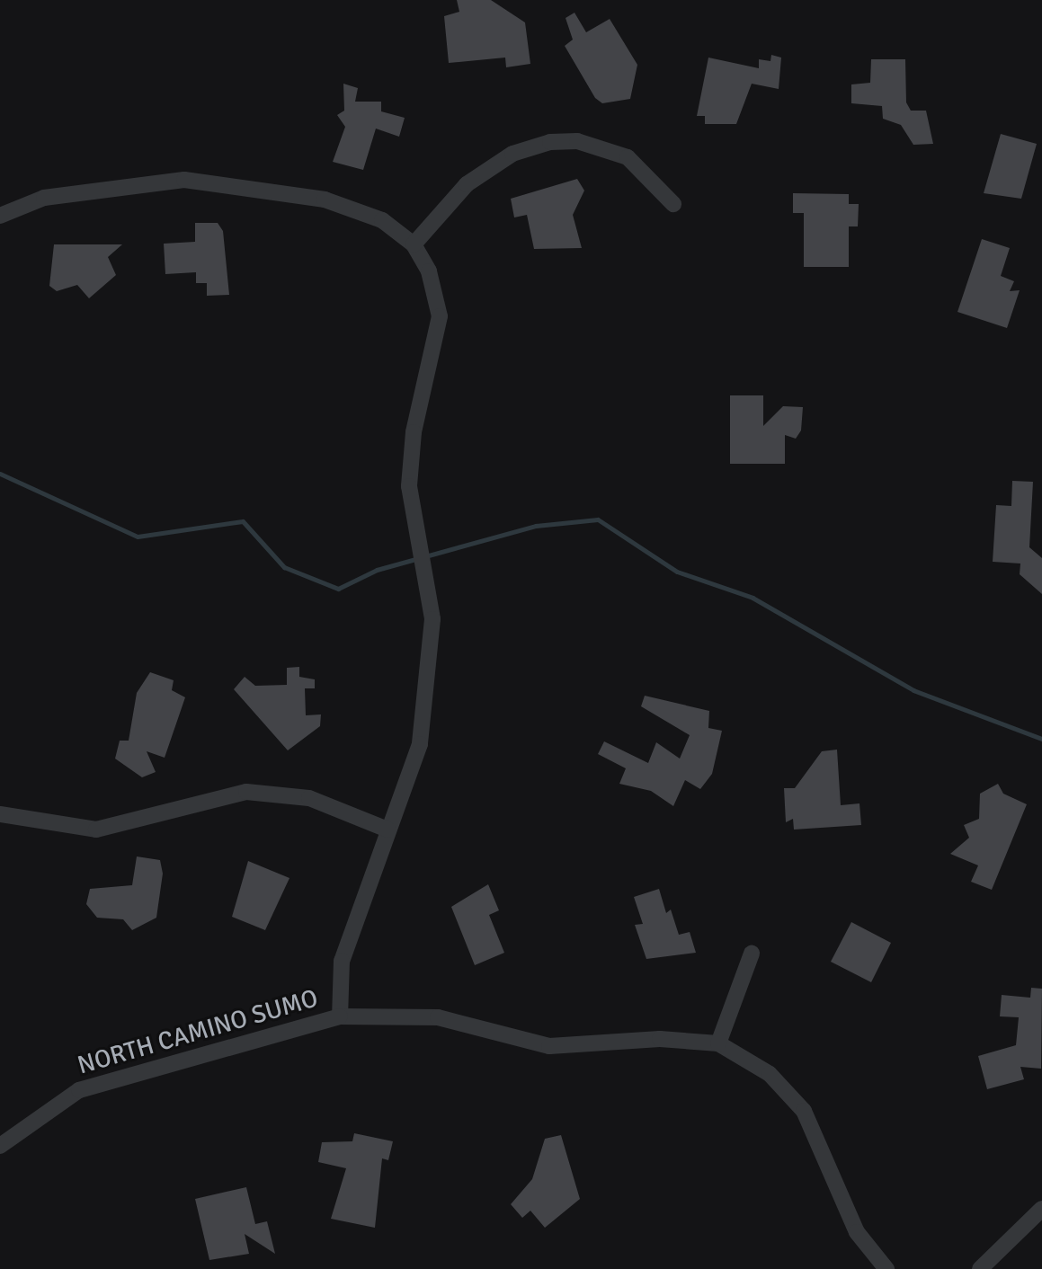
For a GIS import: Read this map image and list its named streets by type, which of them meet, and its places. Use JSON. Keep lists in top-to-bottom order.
{
  "streets": {
    "street": ["NORTH CAMINO SUMO"]
  }
}
